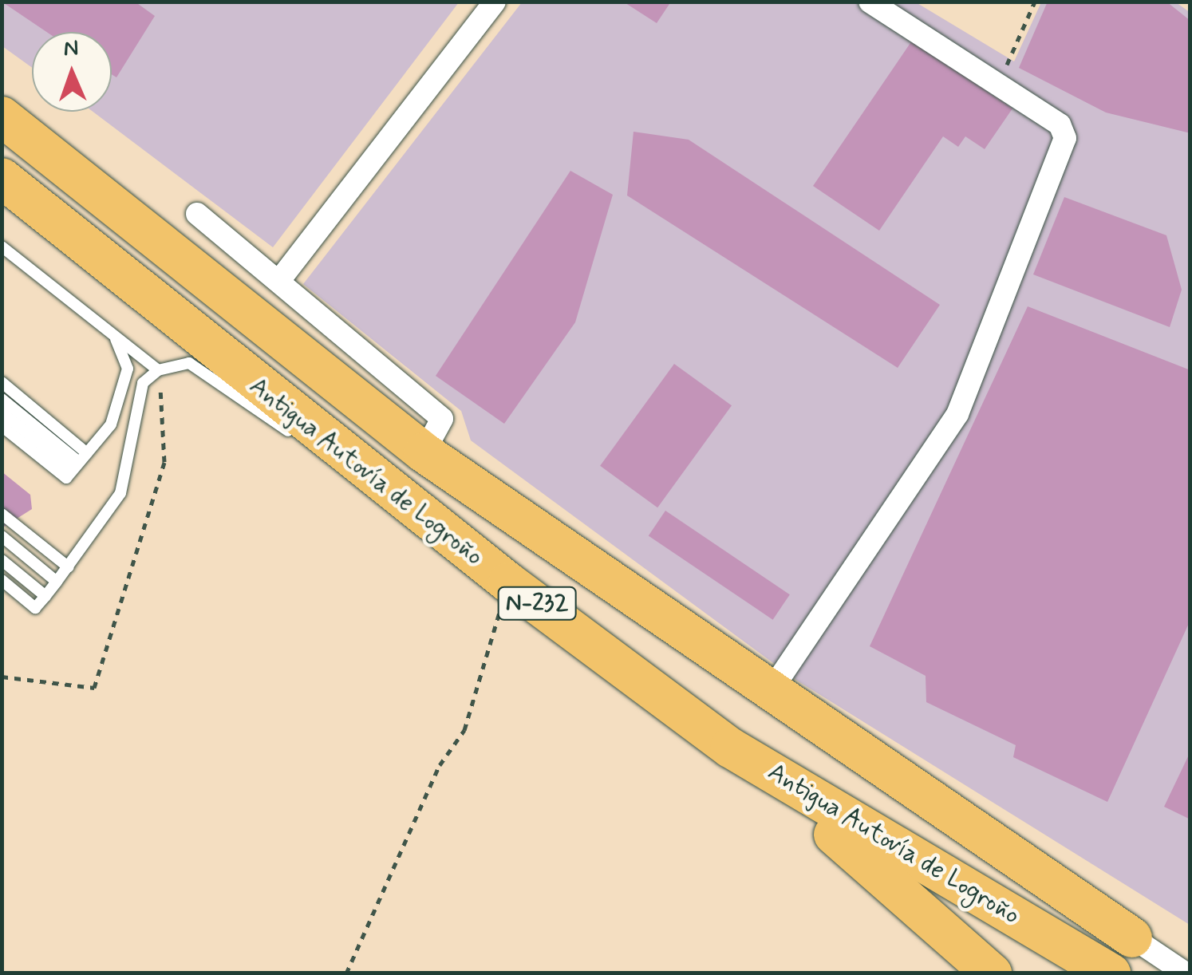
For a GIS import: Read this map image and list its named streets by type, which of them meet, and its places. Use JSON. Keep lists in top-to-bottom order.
{
  "streets": {
    "highway": ["Antigua Autovía de Logroño", "N-232"]
  },
  "north": "top"
}
